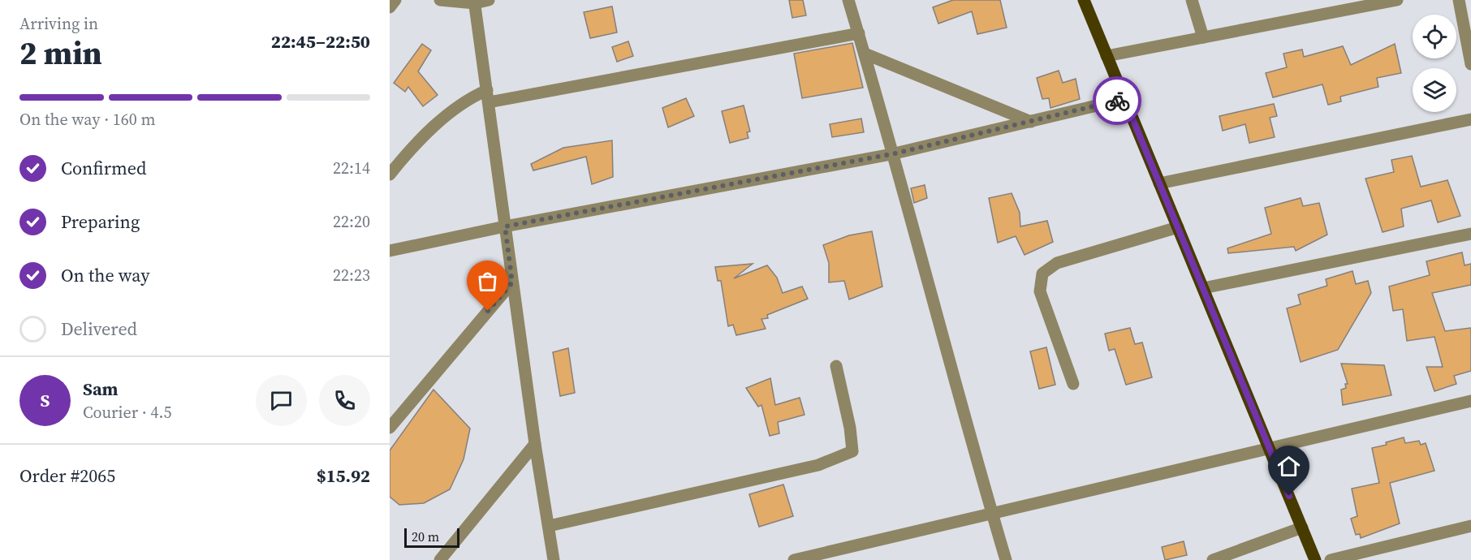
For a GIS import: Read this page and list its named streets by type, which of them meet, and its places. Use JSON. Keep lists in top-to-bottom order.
{
  "scale_bar": "20 m",
  "page": {
    "heading": ["2 min", "Arriving in", "22:45–22:50"],
    "panel": [
      "Sam",
      "Courier · 4.5",
      "Order #2065",
      "$15.92"
    ],
    "bar": "On the way · 160 m",
    "list": [
      ["Confirmed", "22:14"],
      ["Preparing", "22:20"],
      ["On the way", "22:23"],
      "Delivered"
    ],
    "round": "S",
    "scale": "20 m"
  }
}
